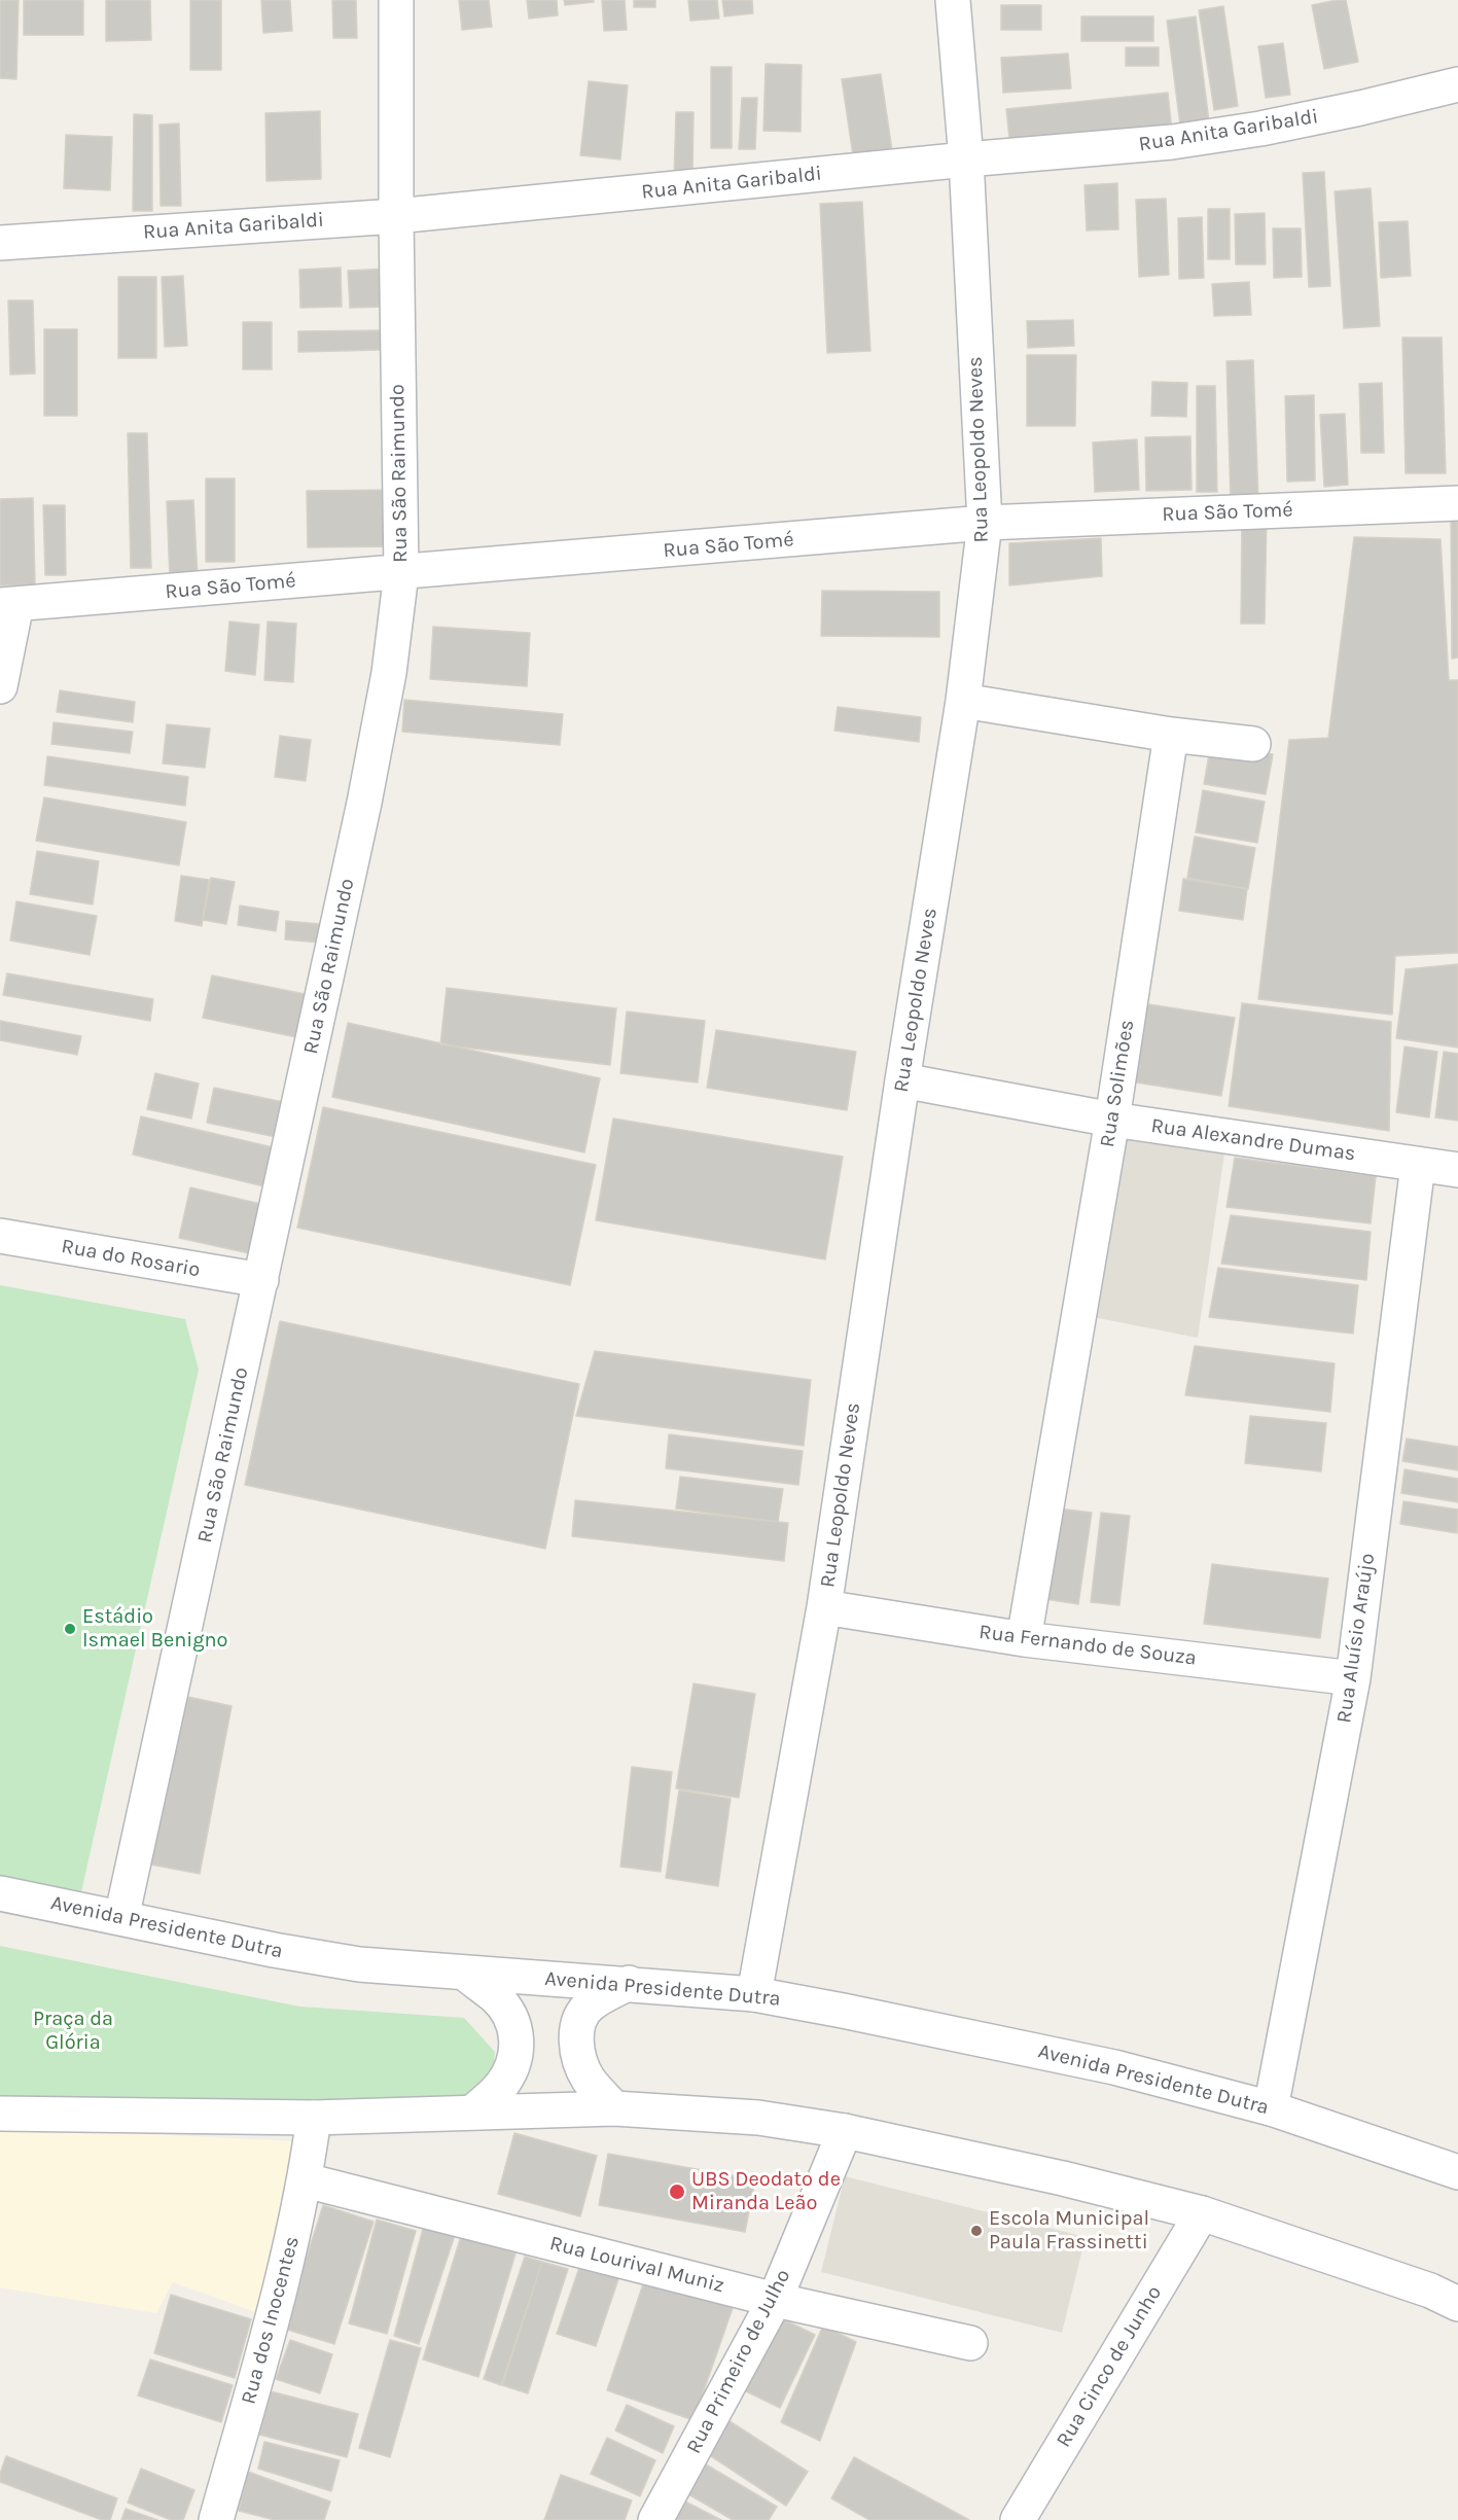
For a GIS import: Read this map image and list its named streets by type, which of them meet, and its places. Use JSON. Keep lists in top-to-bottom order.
{
  "streets": {
    "street": [
      "Rua Anita Garibaldi",
      "Rua Leopoldo Neves",
      "Rua São Raimundo",
      "Rua São Tomé",
      "Rua Solimões",
      "Rua Alexandre Dumas",
      "Rua do Rosario",
      "Rua Aluísio Araújo",
      "Rua Fernando de Souza",
      "Avenida Presidente Dutra",
      "Rua Lourival Muniz",
      "Rua dos Inocentes",
      "Rua Primeiro de Julho",
      "Rua Cinco de Junho"
    ]
  },
  "crossings": [
    ["Rua Anita Garibaldi", "Rua Leopoldo Neves"],
    ["Rua Anita Garibaldi", "Rua São Raimundo"],
    ["Rua Leopoldo Neves", "Rua São Tomé"],
    ["Rua Leopoldo Neves", "Rua Alexandre Dumas"],
    ["Rua Leopoldo Neves", "Rua Fernando de Souza"],
    ["Rua Leopoldo Neves", "Avenida Presidente Dutra"],
    ["Rua São Raimundo", "Rua São Tomé"],
    ["Rua São Raimundo", "Rua do Rosario"],
    ["Rua São Raimundo", "Avenida Presidente Dutra"],
    ["Rua Solimões", "Rua Alexandre Dumas"],
    ["Rua Solimões", "Rua Fernando de Souza"],
    ["Rua Alexandre Dumas", "Rua Aluísio Araújo"],
    ["Rua Aluísio Araújo", "Rua Fernando de Souza"],
    ["Rua Aluísio Araújo", "Avenida Presidente Dutra"],
    ["Rua Lourival Muniz", "Rua dos Inocentes"],
    ["Rua Lourival Muniz", "Rua Primeiro de Julho"]
  ],
  "parks": ["Praça da Glória"],
  "places": ["Estádio Ismael Benigno", "UBS Deodato de Miranda Leão", "Escola Municipal Paula Frassinetti"]
}
